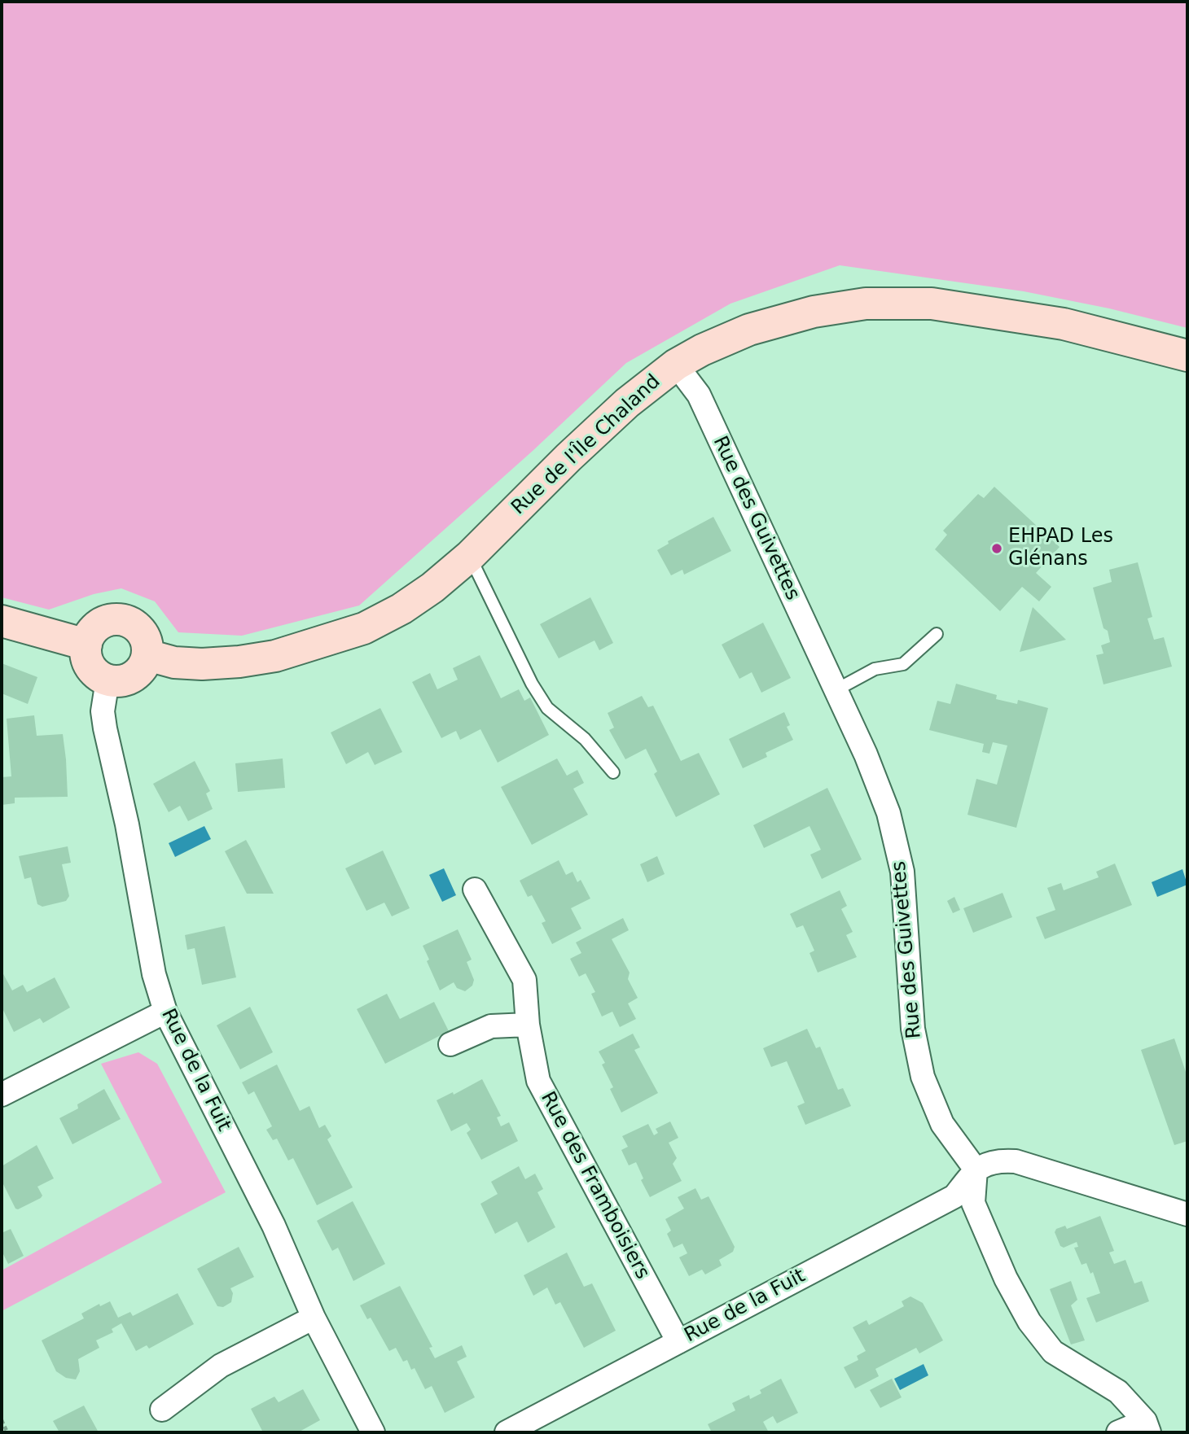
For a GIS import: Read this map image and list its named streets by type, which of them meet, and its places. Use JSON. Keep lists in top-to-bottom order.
{
  "streets": {
    "street": [
      "Rue de l'Île Chaland",
      "Rue des Guivettes",
      "Rue de la Fuit",
      "Rue des Framboisiers"
    ]
  },
  "crossings": [
    ["Rue de l'Île Chaland", "Rue des Guivettes"],
    ["Rue de l'Île Chaland", "Rue de la Fuit"],
    ["Rue des Guivettes", "Rue de la Fuit"],
    ["Rue de la Fuit", "Rue des Framboisiers"]
  ],
  "places": ["EHPAD Les Glénans"]
}
